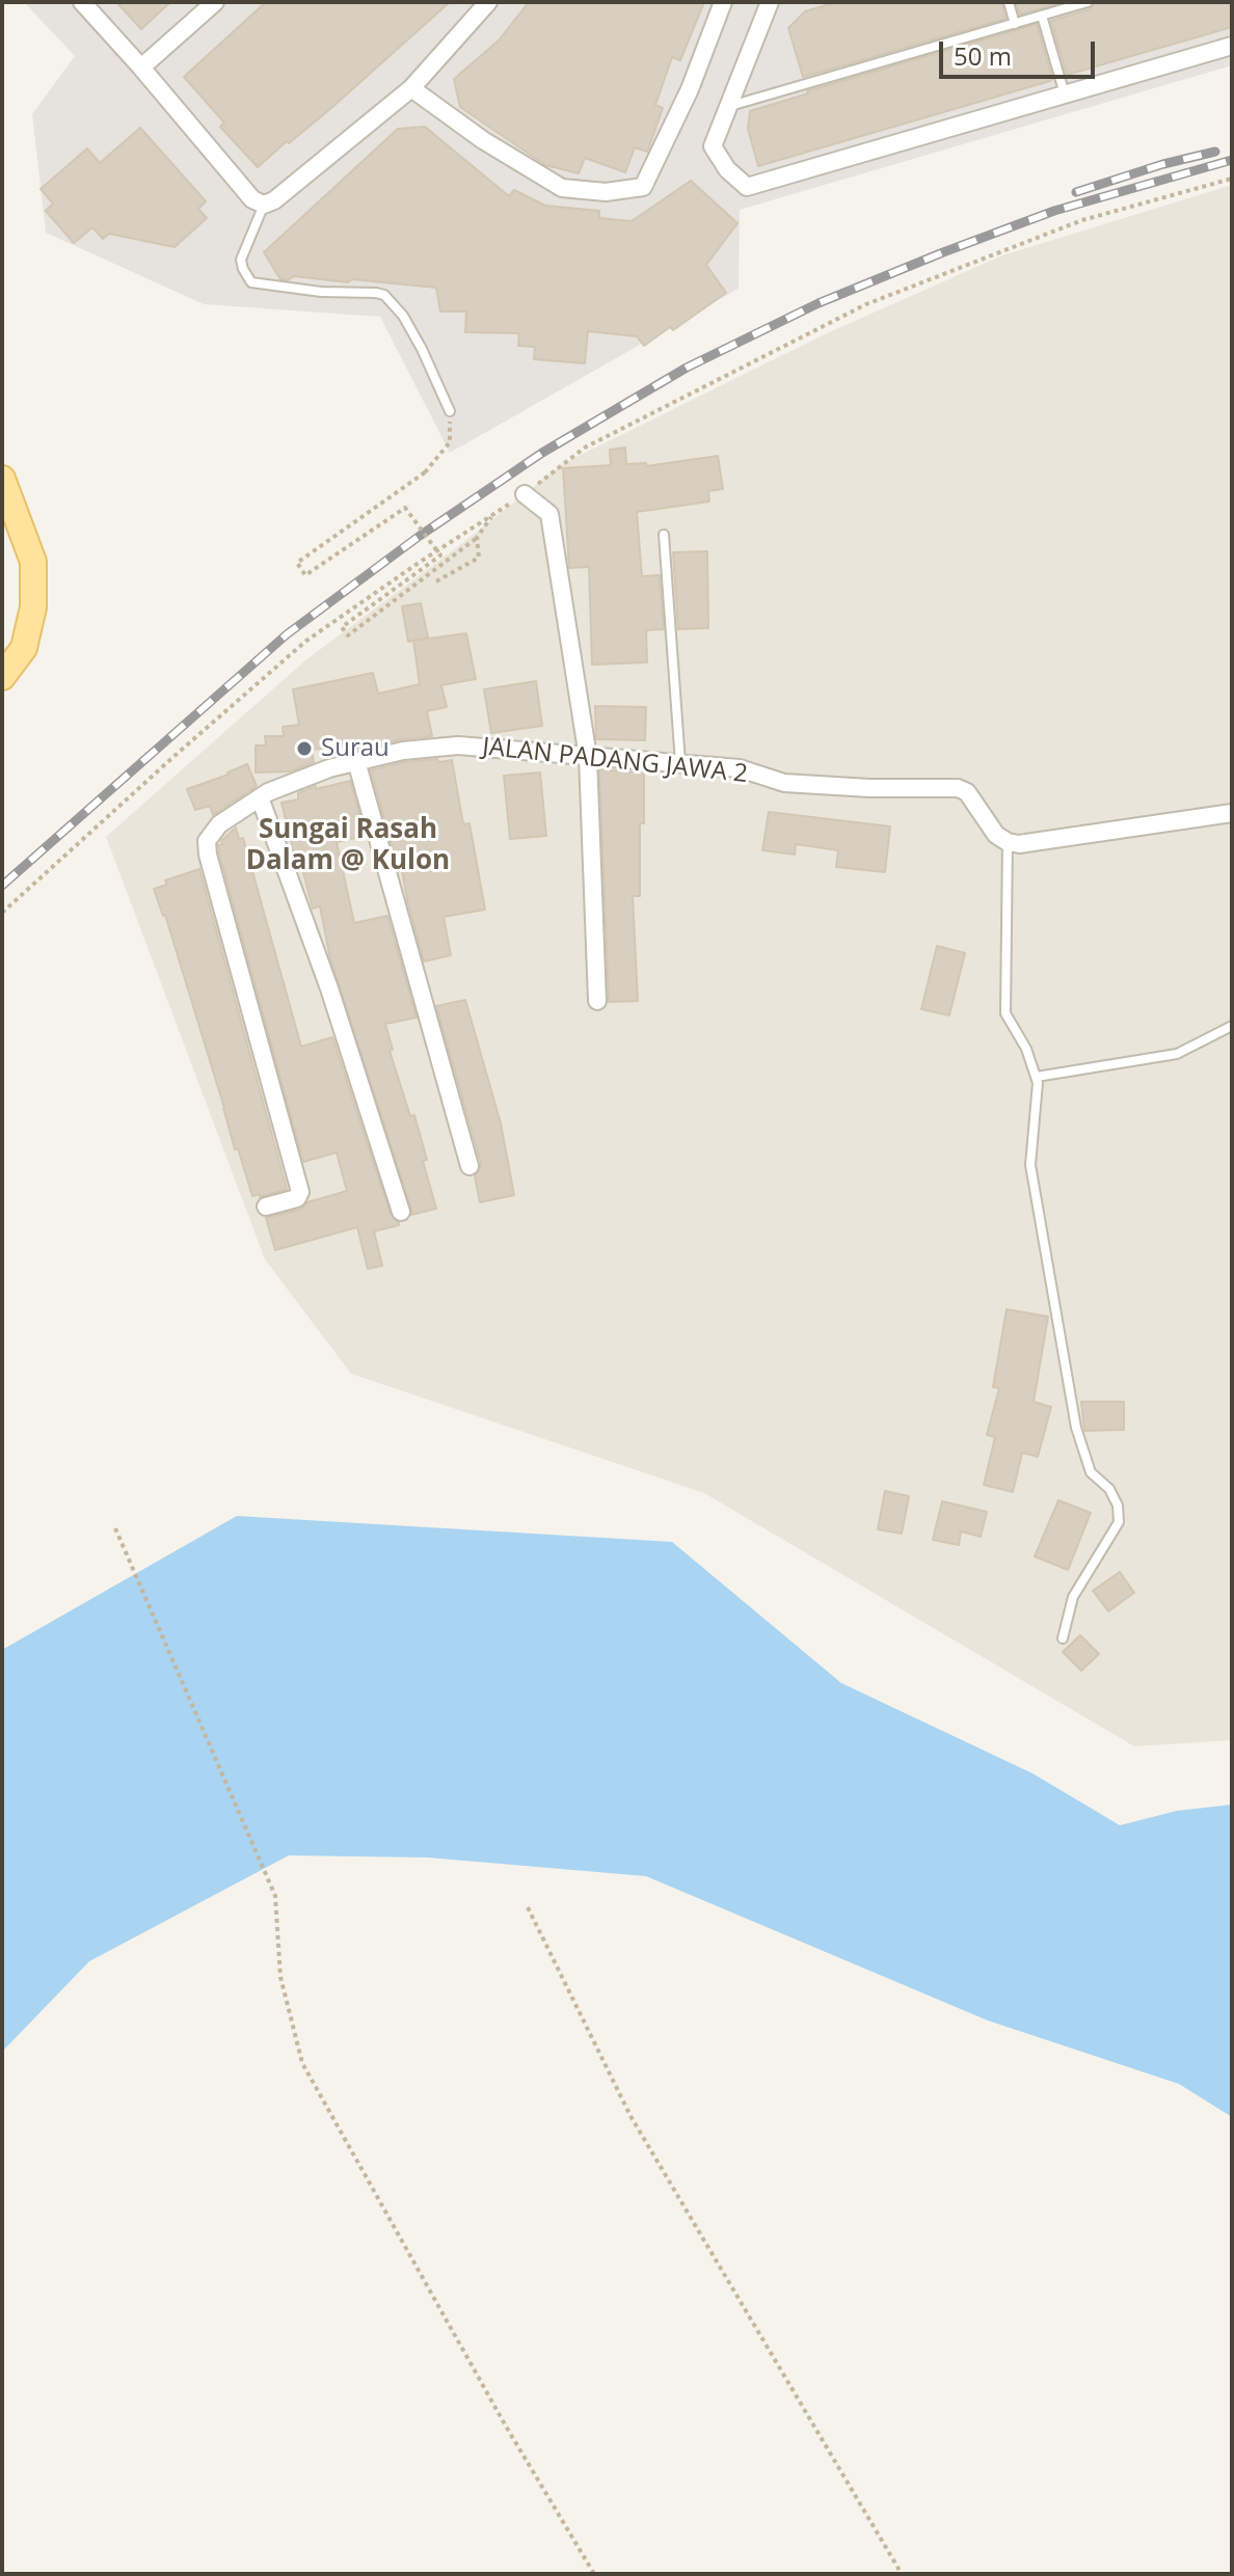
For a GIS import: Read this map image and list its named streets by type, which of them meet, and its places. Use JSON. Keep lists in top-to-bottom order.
{
  "streets": {
    "street": ["JALAN PADANG JAWA 2"]
  },
  "districts": ["Sungai Rasah Dalam @ Kulon"],
  "places": ["Surau"],
  "scale_bar": "50 m"
}
